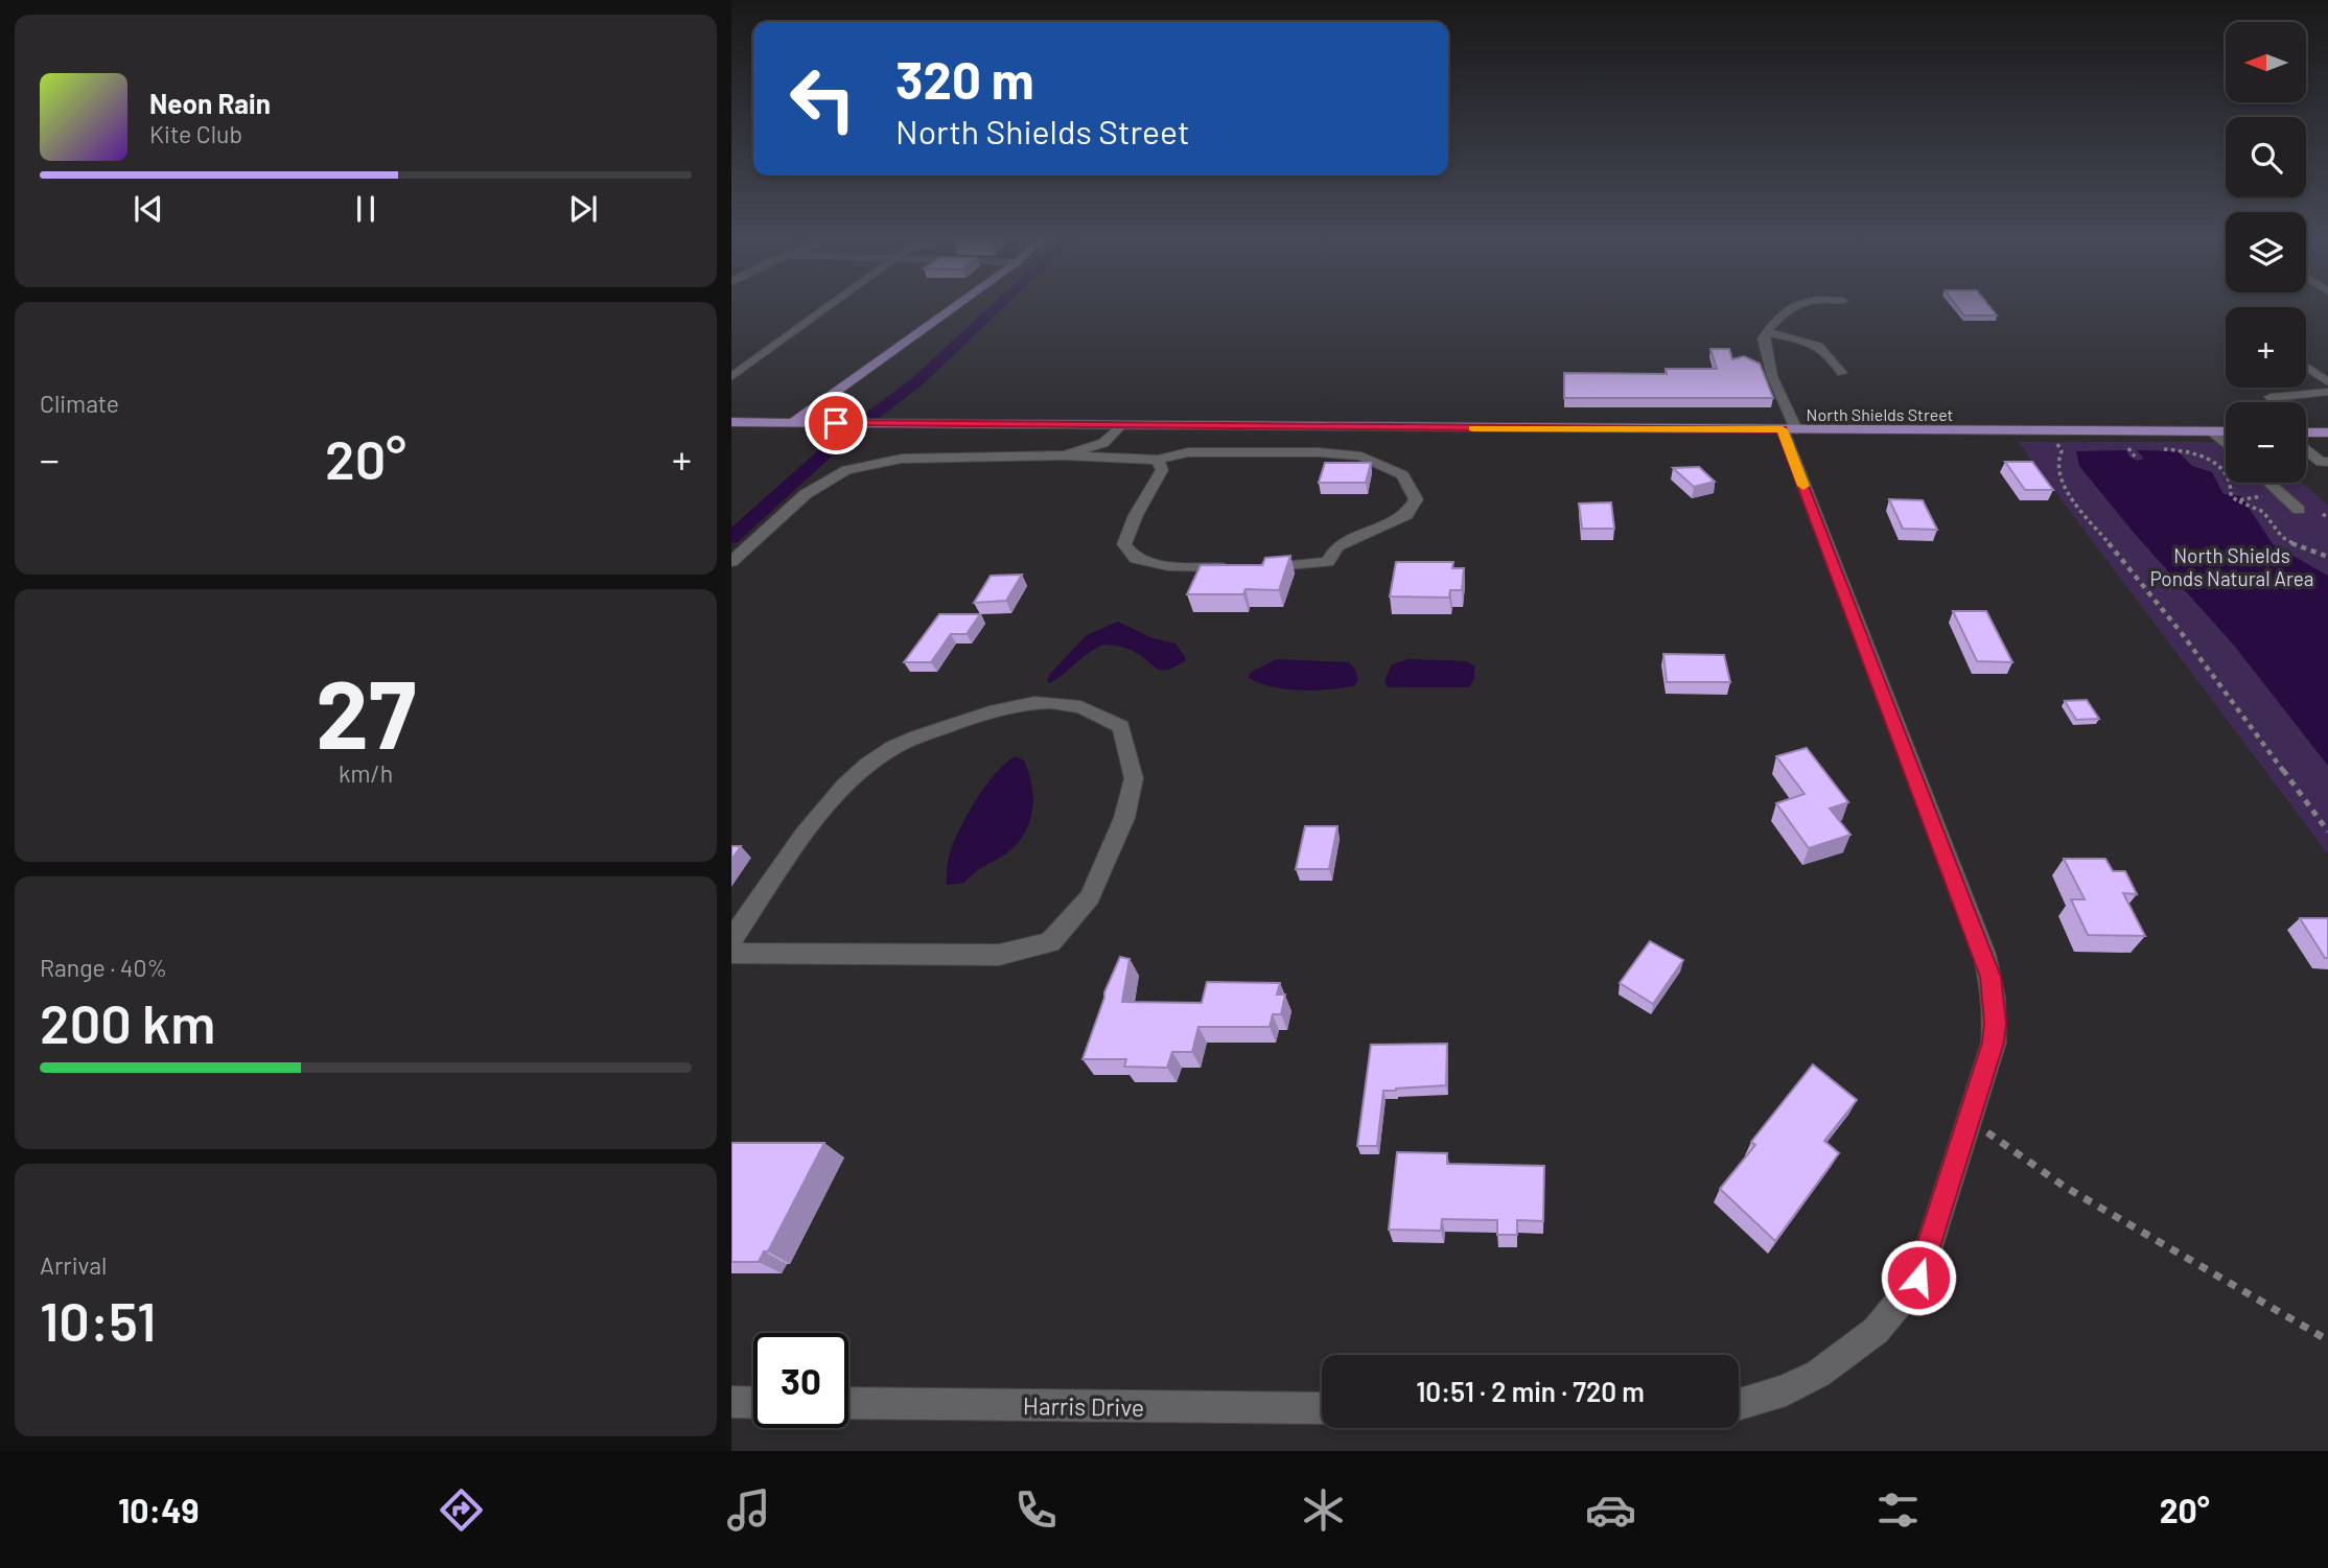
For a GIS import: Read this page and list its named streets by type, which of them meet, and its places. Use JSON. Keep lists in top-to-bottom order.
{
  "streets": {
    "main road": ["North Shields Street"],
    "street": ["Harris Drive"]
  },
  "parks": ["North Shields Ponds Natural Area"],
  "north": "left",
  "page": {
    "map_buttons": ["+", "−"],
    "turn": ["320 m", "North Shields Street"],
    "song": ["Neon Rain", "Kite Club"],
    "tile": [
      "Climate",
      ["27", "km/h"],
      ["Range · 40%", "200 km"],
      ["Arrival", "10:51"]
    ],
    "heat": ["−", "20°", "+"],
    "limit": "30",
    "trip": "10:51 · 2 min · 720 m",
    "tabs": ["10:49", "20°"]
  }
}
